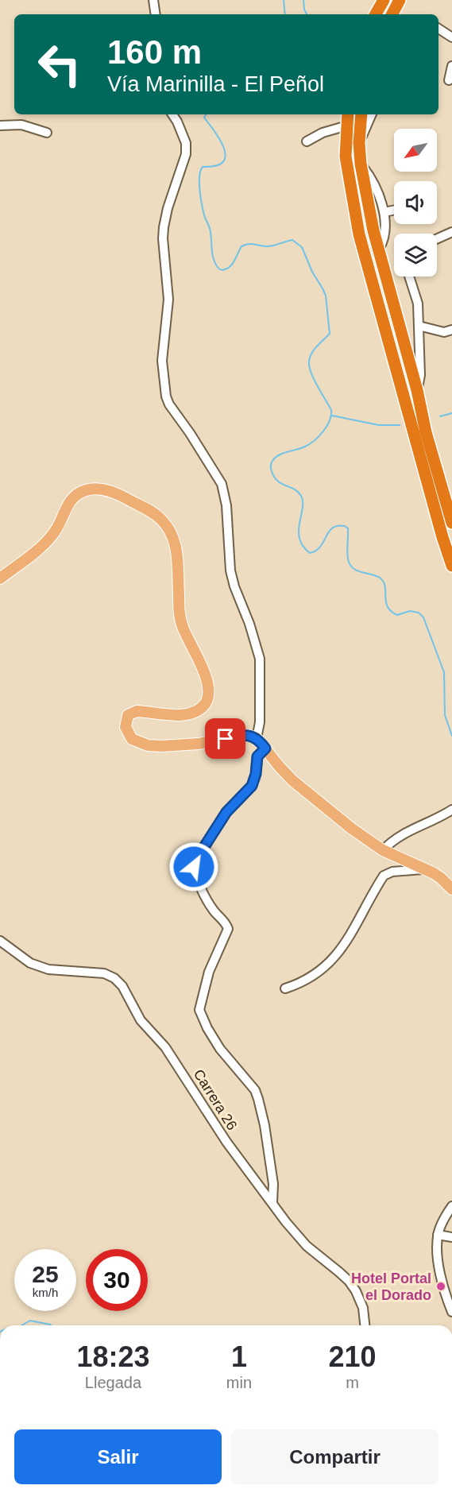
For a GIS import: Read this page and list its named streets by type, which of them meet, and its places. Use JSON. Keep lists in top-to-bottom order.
{
  "streets": {
    "street": ["Carrera 26"]
  },
  "places": ["Hotel Portal el Dorado"],
  "north": "bottom left",
  "page": {
    "turn": ["160 m", "Vía Marinilla - El Peñol"],
    "speed": "25 km/h",
    "limit": "30",
    "eta": [
      "18:23",
      "Llegada",
      "1",
      "min",
      "210",
      "m"
    ],
    "buttons": ["Salir", "Compartir"]
  }
}
